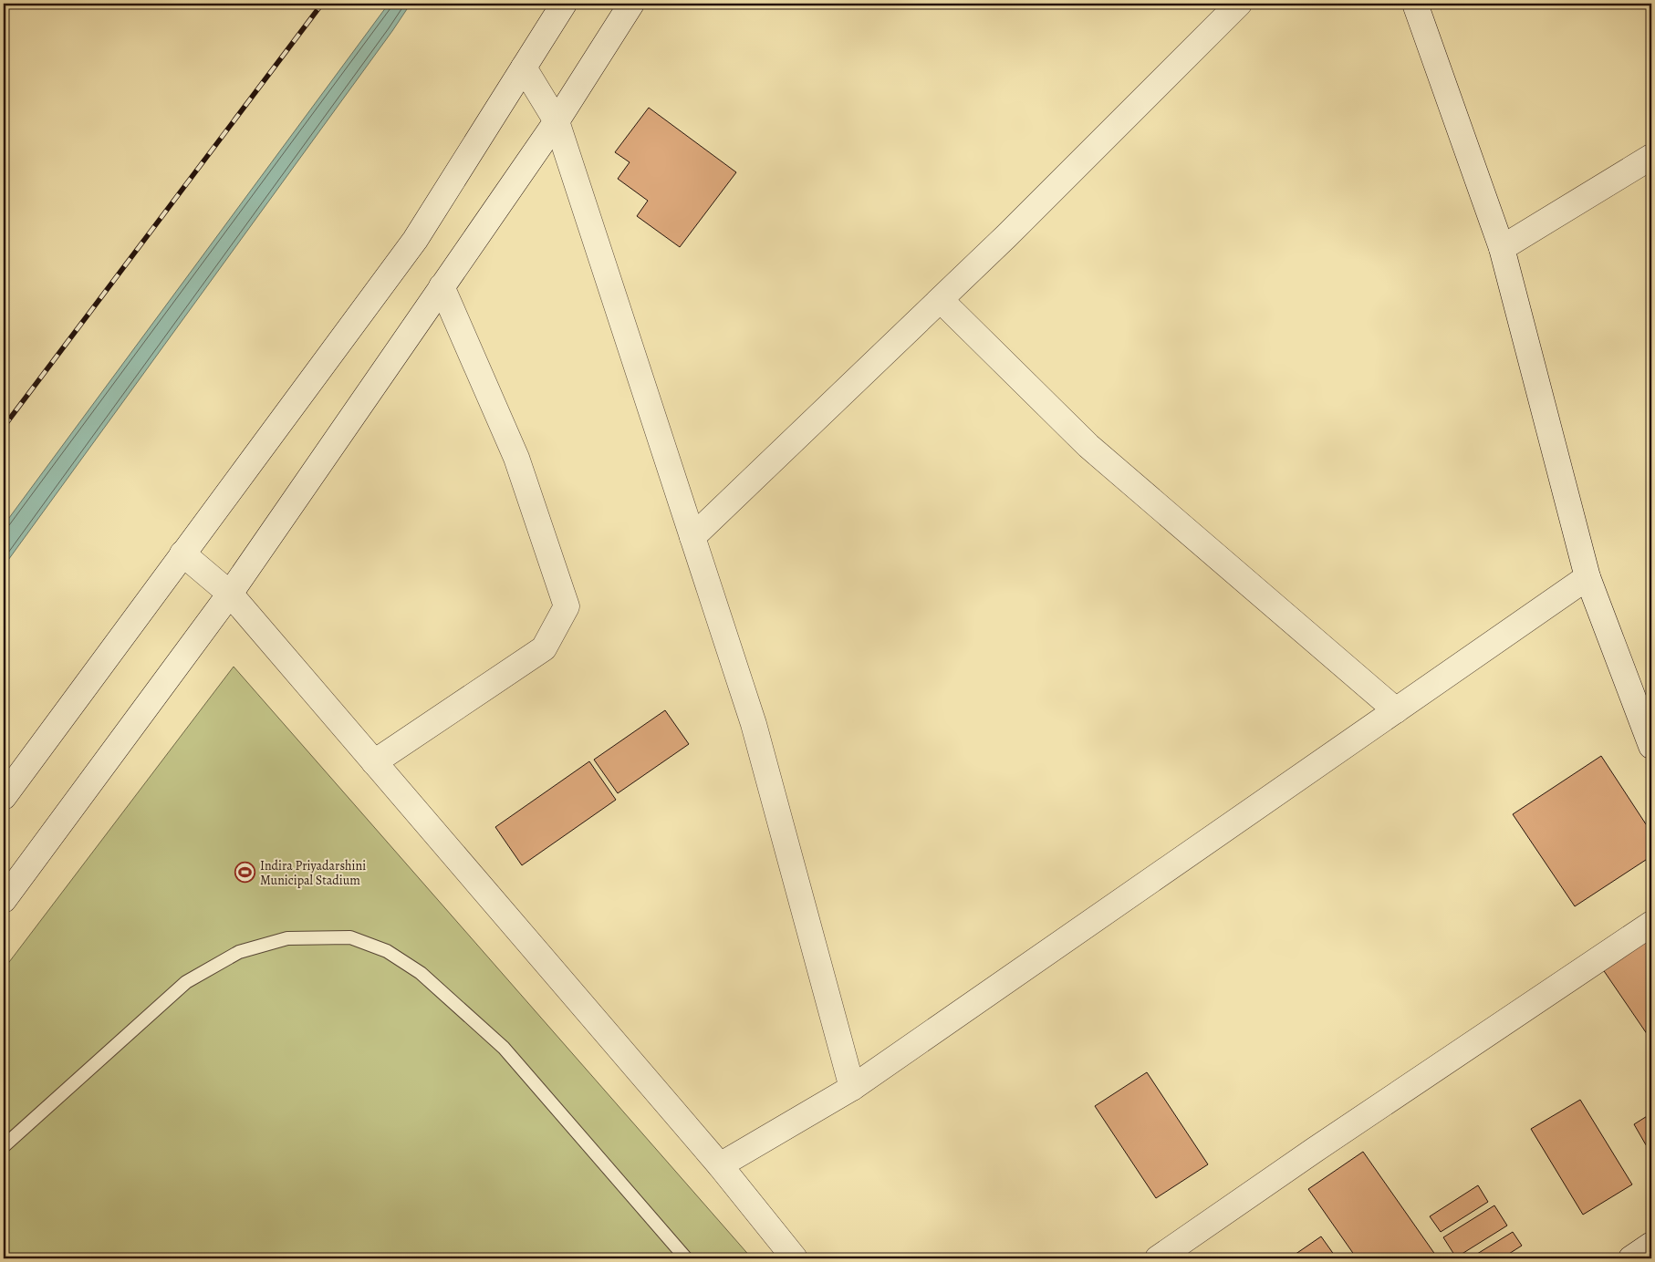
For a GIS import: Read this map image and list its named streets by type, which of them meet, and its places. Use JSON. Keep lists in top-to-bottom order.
{
  "places": {
    "sports": ["Indira Priyadarshini Municipal Stadium"]
  }
}
